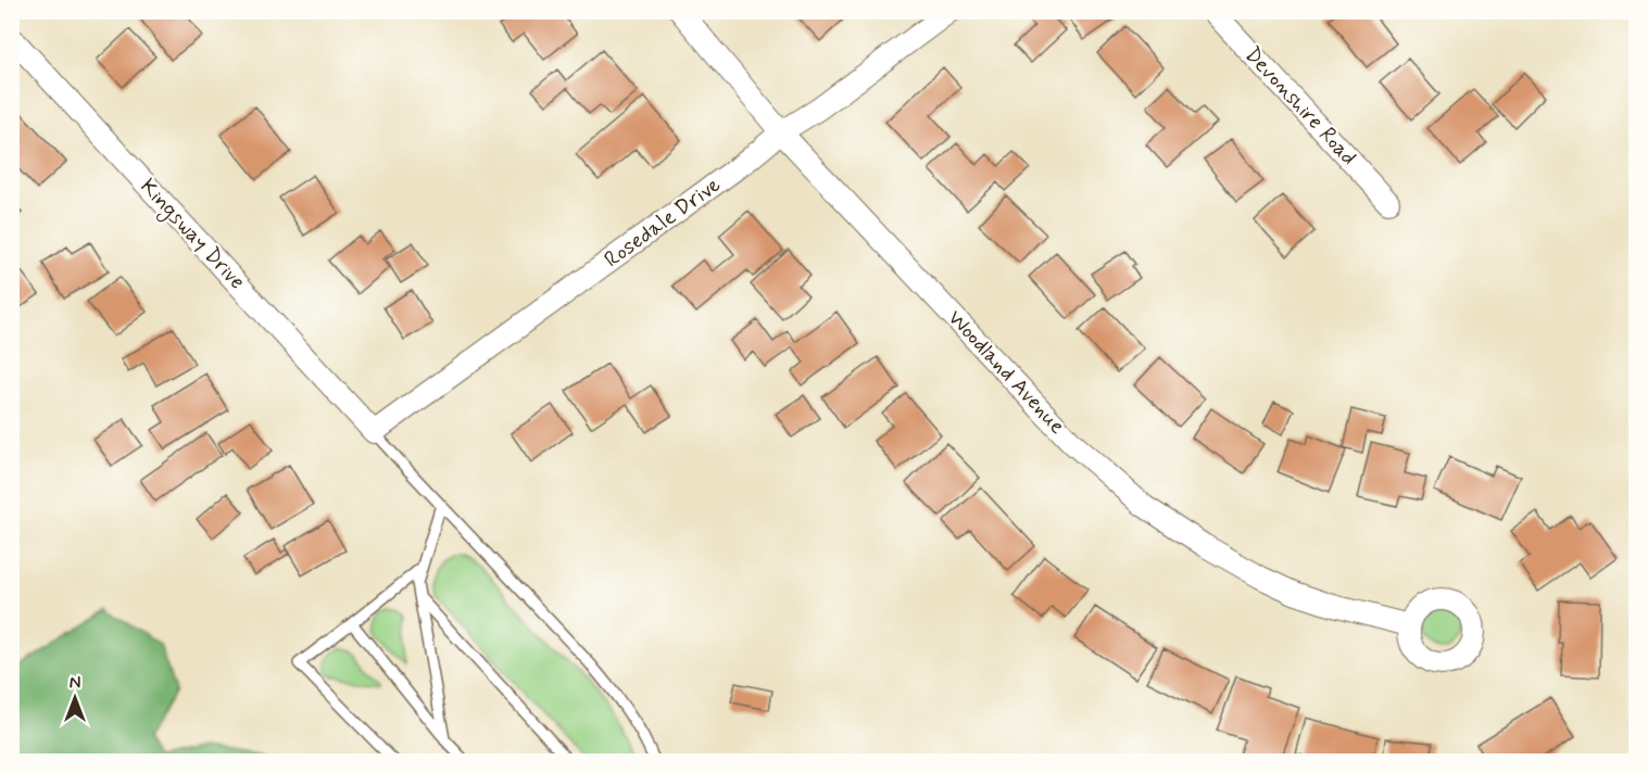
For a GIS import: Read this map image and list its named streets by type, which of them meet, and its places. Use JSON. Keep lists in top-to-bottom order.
{
  "streets": {
    "street": [
      "Devonshire Road",
      "Rosedale Drive",
      "Kingsway Drive",
      "Woodland Avenue"
    ]
  },
  "crossings": [
    ["Rosedale Drive", "Kingsway Drive"],
    ["Rosedale Drive", "Woodland Avenue"]
  ],
  "north": "top"
}
